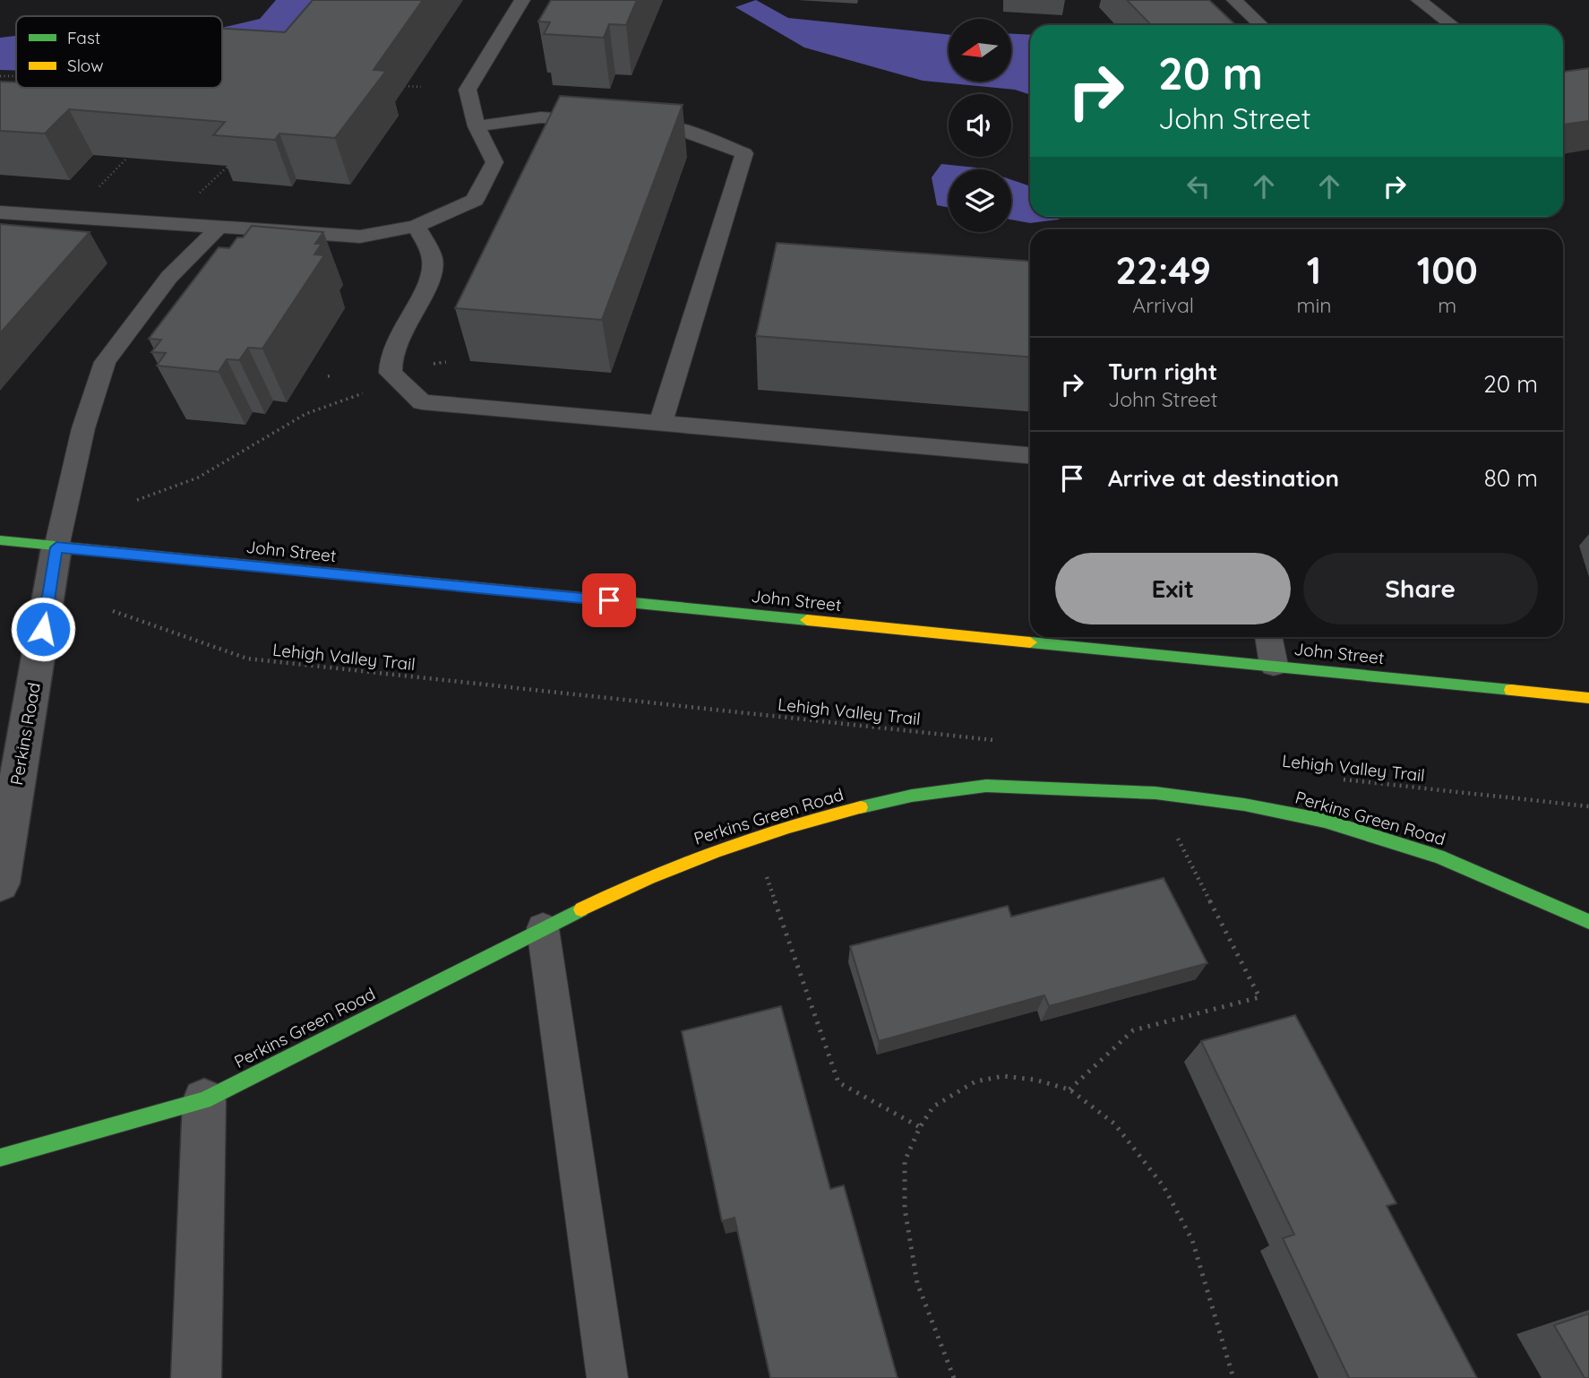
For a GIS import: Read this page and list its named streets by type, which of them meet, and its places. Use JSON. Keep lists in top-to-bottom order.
{
  "streets": {
    "street": ["John Street", "Perkins Road", "Perkins Green Road"],
    "path": ["Lehigh Valley Trail"]
  },
  "crossings": [
    ["John Street", "Perkins Road"]
  ],
  "legend": ["Fast", "Slow"],
  "north": "left",
  "page": {
    "turn": ["20 m", "John Street"],
    "eta": [
      "22:49",
      "Arrival",
      "1",
      "min",
      "100",
      "m"
    ],
    "list": [
      {
        "name": "Turn right",
        "note": "John Street",
        "value": "20 m"
      },
      {
        "name": "Arrive at destination",
        "value": "80 m"
      }
    ],
    "buttons": ["Exit", "Share"]
  }
}
